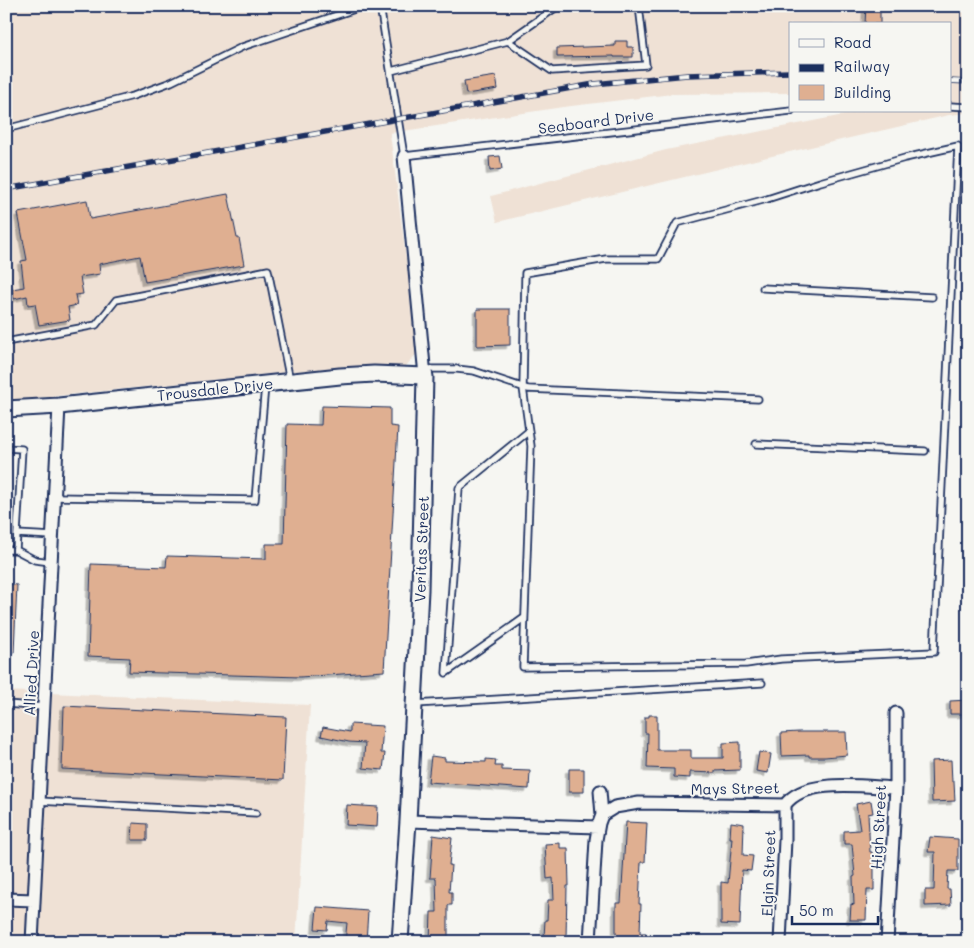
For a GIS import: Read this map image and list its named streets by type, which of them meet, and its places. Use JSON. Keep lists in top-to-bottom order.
{
  "streets": {
    "street": [
      "Trousdale Drive",
      "Veritas Street",
      "Allied Drive",
      "Mays Street",
      "High Street",
      "Elgin Street"
    ],
    "lane": ["Seaboard Drive"]
  },
  "crossings": [
    ["Seaboard Drive", "Veritas Street"],
    ["Trousdale Drive", "Veritas Street"],
    ["Trousdale Drive", "Allied Drive"],
    ["Mays Street", "High Street"],
    ["Mays Street", "Elgin Street"]
  ],
  "legend": ["Road", "Railway", "Building"],
  "scale_bar": "50 m"
}
